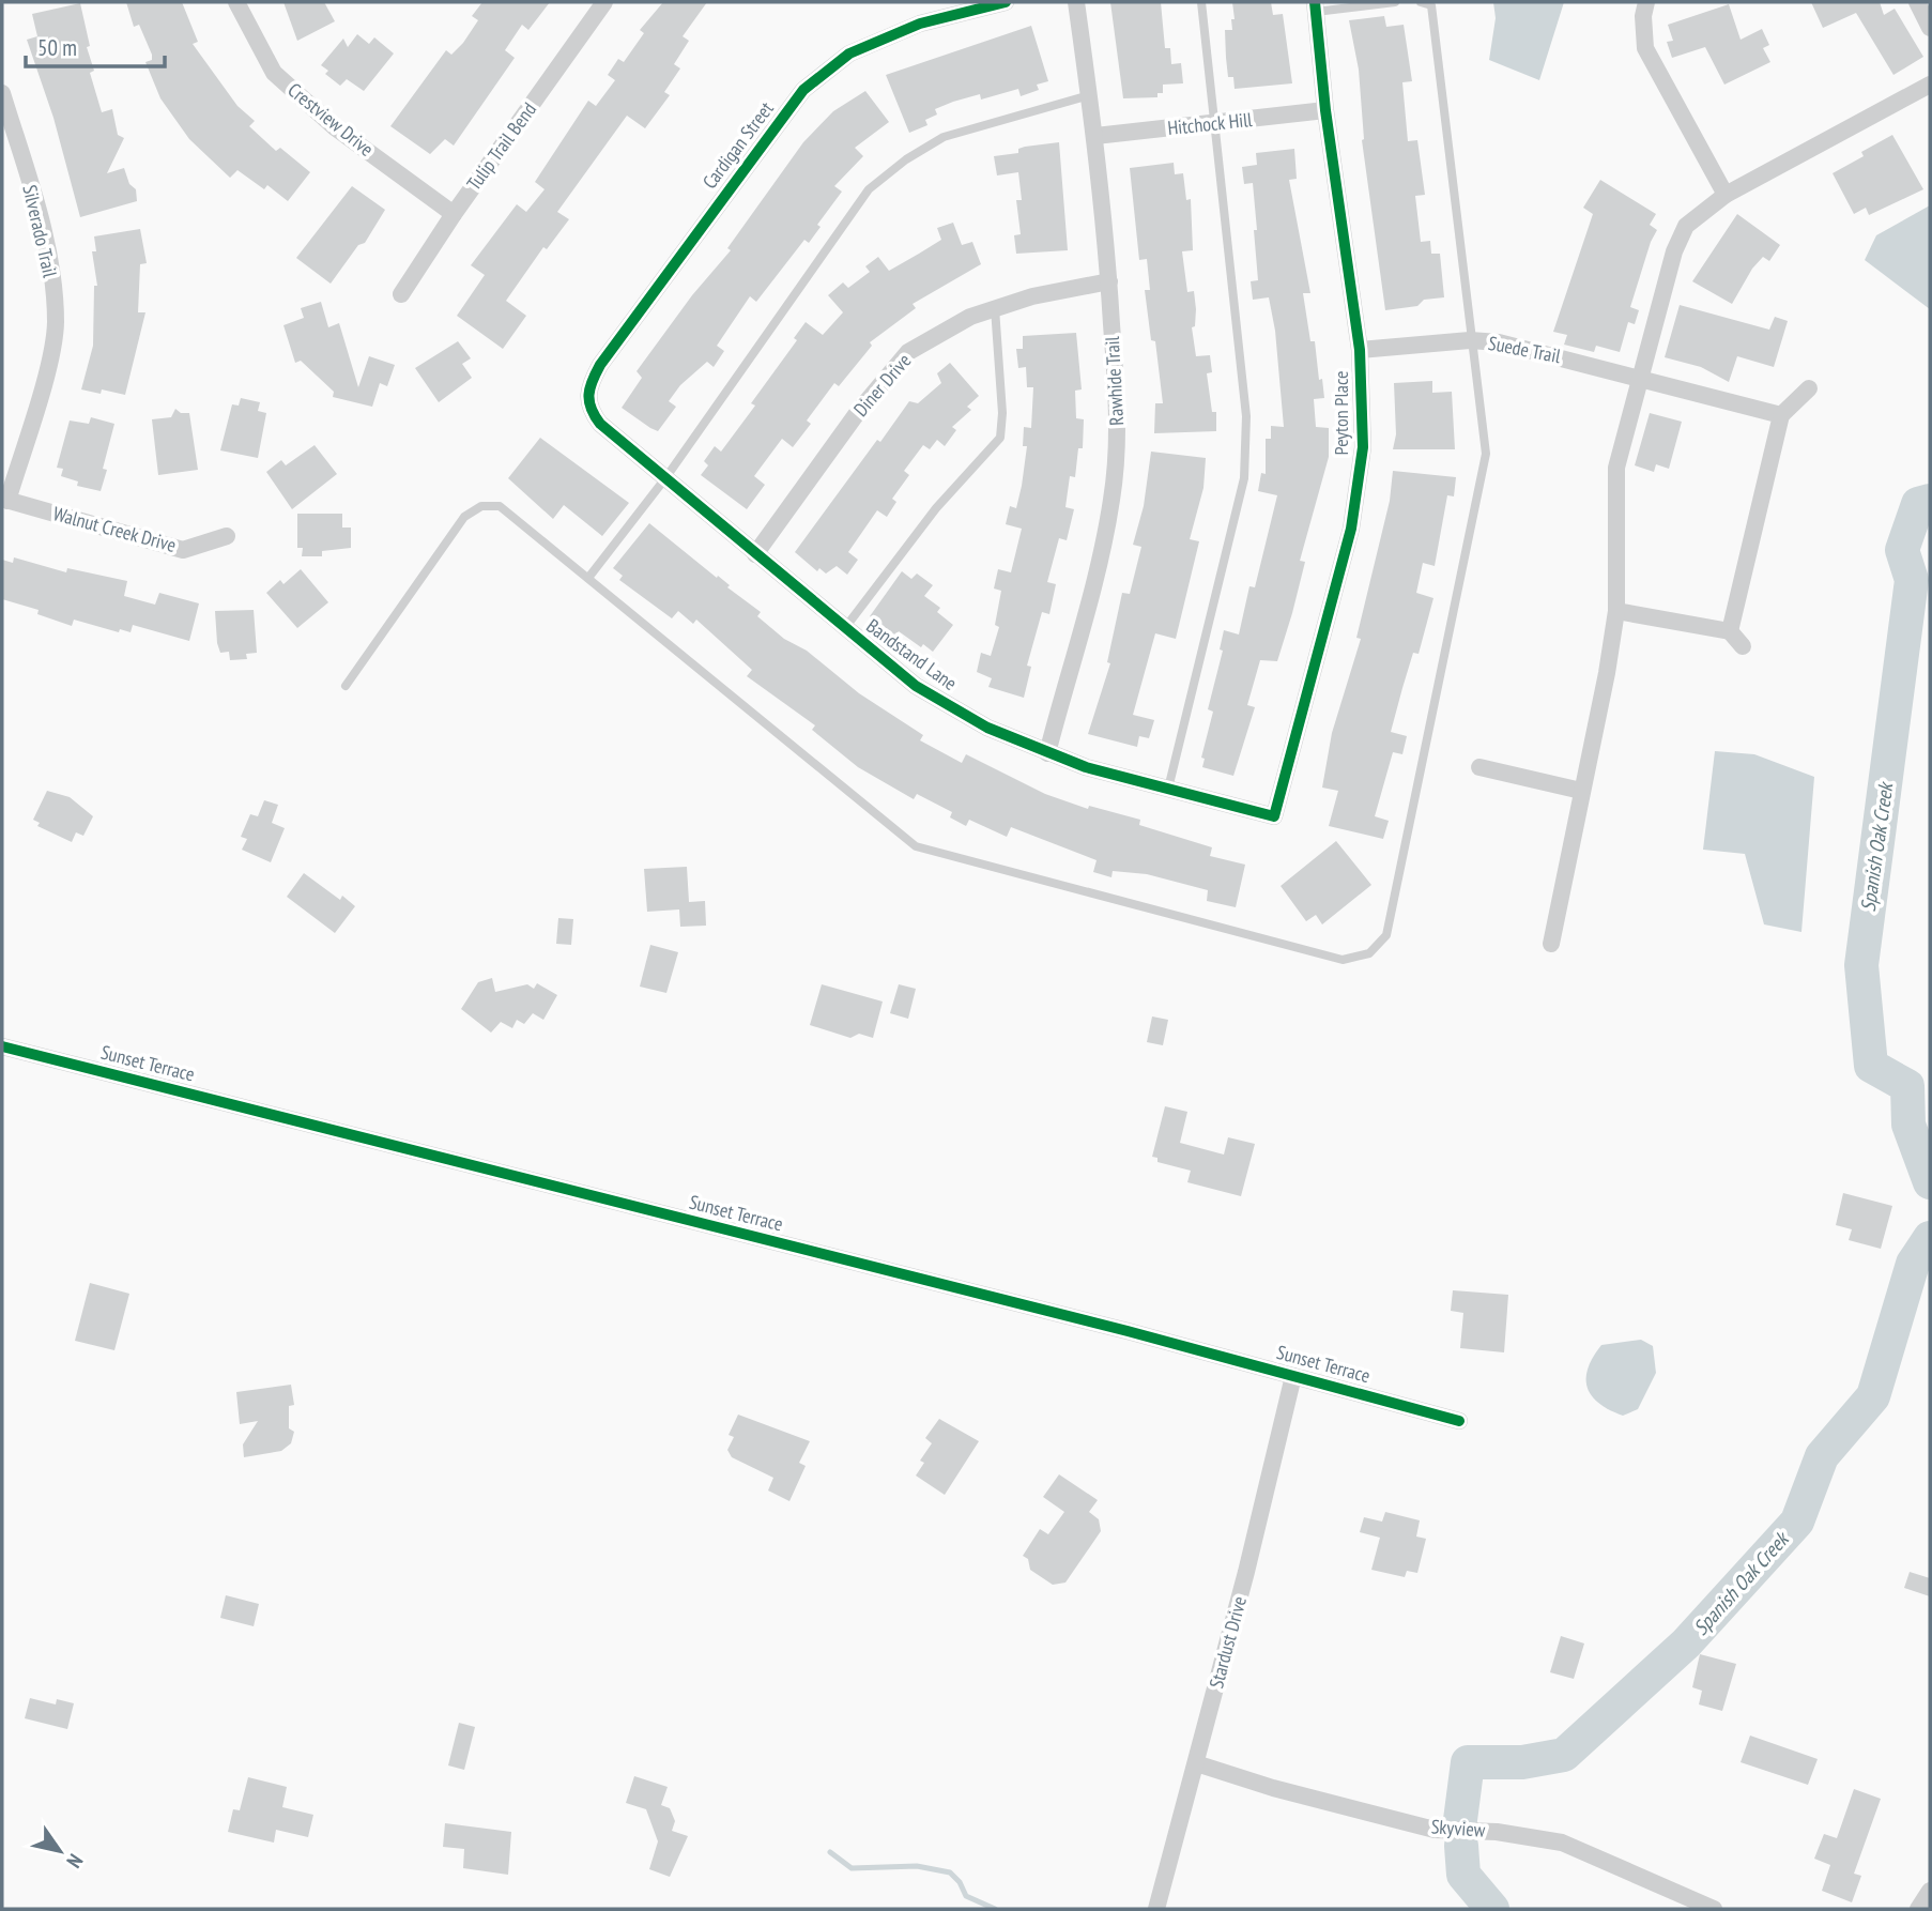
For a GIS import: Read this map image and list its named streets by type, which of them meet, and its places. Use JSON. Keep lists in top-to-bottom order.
{
  "streets": {
    "street": [
      "Crestview Drive",
      "Hitchock Hill",
      "Cardigan Street",
      "Tulip Trail Bend",
      "Silverado Trail",
      "Suede Trail",
      "Rawhide Trail",
      "Diner Drive",
      "Peyton Place",
      "Walnut Creek Drive",
      "Bandstand Lane",
      "Sunset Terrace",
      "Stardust Drive",
      "Skyview"
    ]
  },
  "crossings": [
    ["Crestview Drive", "Tulip Trail Bend"],
    ["Hitchock Hill", "Rawhide Trail"],
    ["Hitchock Hill", "Peyton Place"],
    ["Cardigan Street", "Bandstand Lane"],
    ["Silverado Trail", "Walnut Creek Drive"],
    ["Suede Trail", "Peyton Place"],
    ["Rawhide Trail", "Diner Drive"],
    ["Rawhide Trail", "Bandstand Lane"],
    ["Diner Drive", "Bandstand Lane"],
    ["Peyton Place", "Bandstand Lane"],
    ["Sunset Terrace", "Stardust Drive"],
    ["Stardust Drive", "Skyview"]
  ],
  "water": ["Spanish Oak Creek"],
  "scale_bar": "50 m",
  "north": "bottom right"
}
